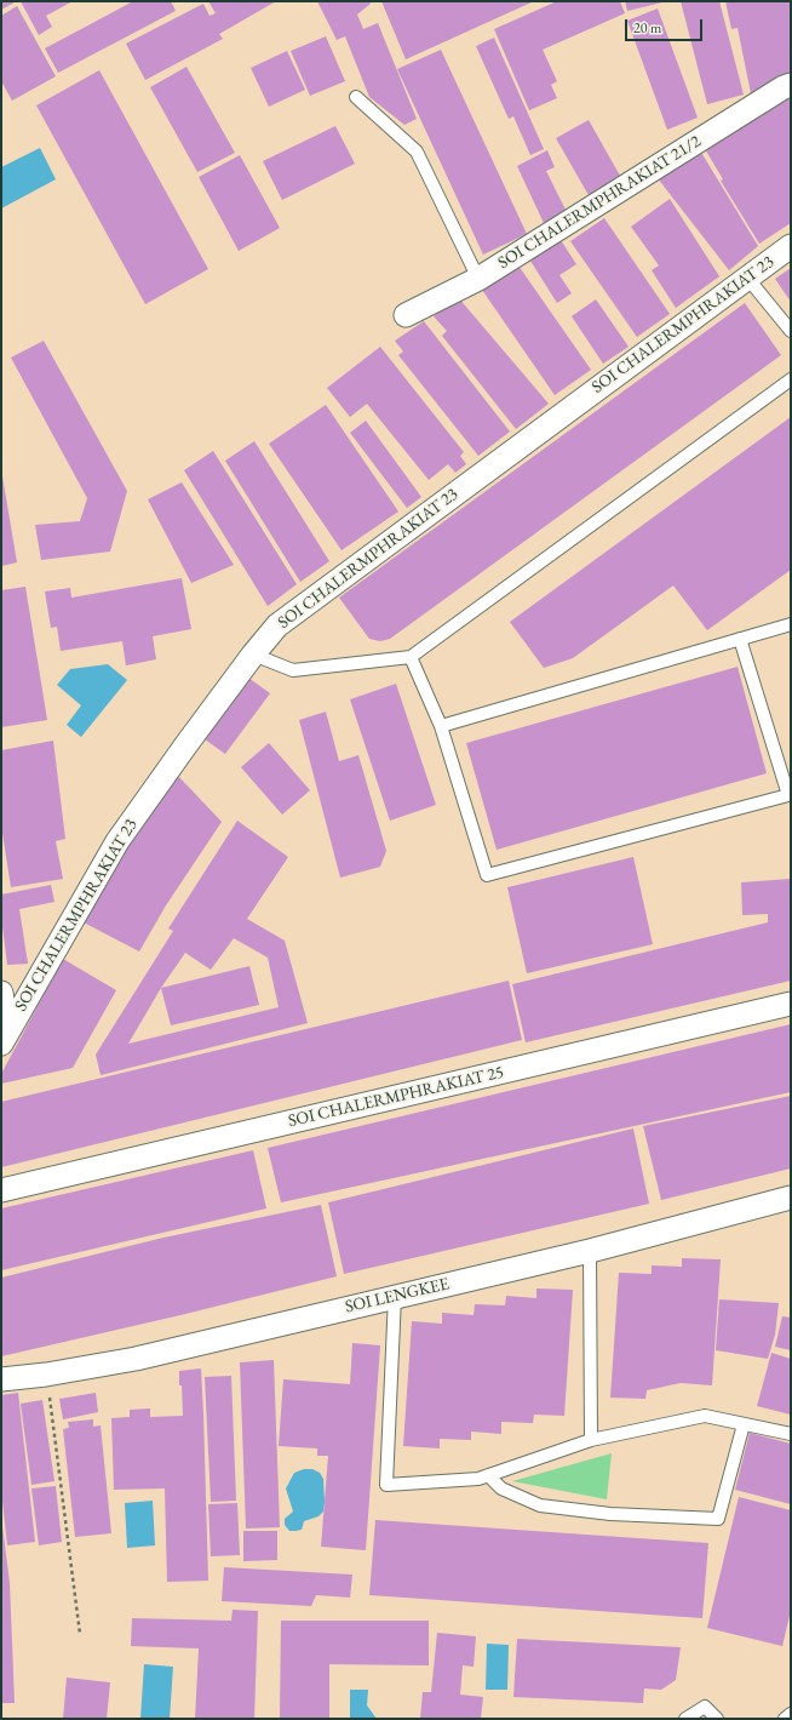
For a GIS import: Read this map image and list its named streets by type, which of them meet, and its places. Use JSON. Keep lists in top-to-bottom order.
{
  "streets": {
    "street": [
      "SOI CHALERMPHRAKIAT 21/2",
      "SOI CHALERMPHRAKIAT 23",
      "SOI CHALERMPHRAKIAT 25",
      "SOI LENGKEE"
    ]
  },
  "scale_bar": "20 m"
}
